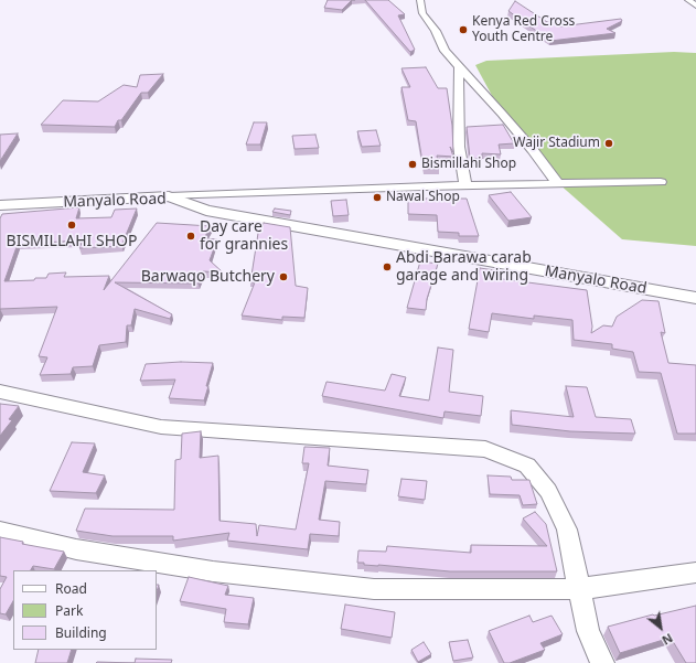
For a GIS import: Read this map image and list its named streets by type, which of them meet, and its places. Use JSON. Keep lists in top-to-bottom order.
{
  "streets": {
    "street": ["Manyalo Road"]
  },
  "places": [
    "Kenya Red Cross Youth Centre",
    "Wajir Stadium",
    "Bismillahi Shop",
    "Nawal Shop",
    "BISMILLAHI SHOP",
    "Day care for grannies",
    "Abdi Barawa carab garage and wiring",
    "Barwaqo Butchery"
  ],
  "legend": ["Road", "Park", "Building"],
  "north": "bottom right"
}
